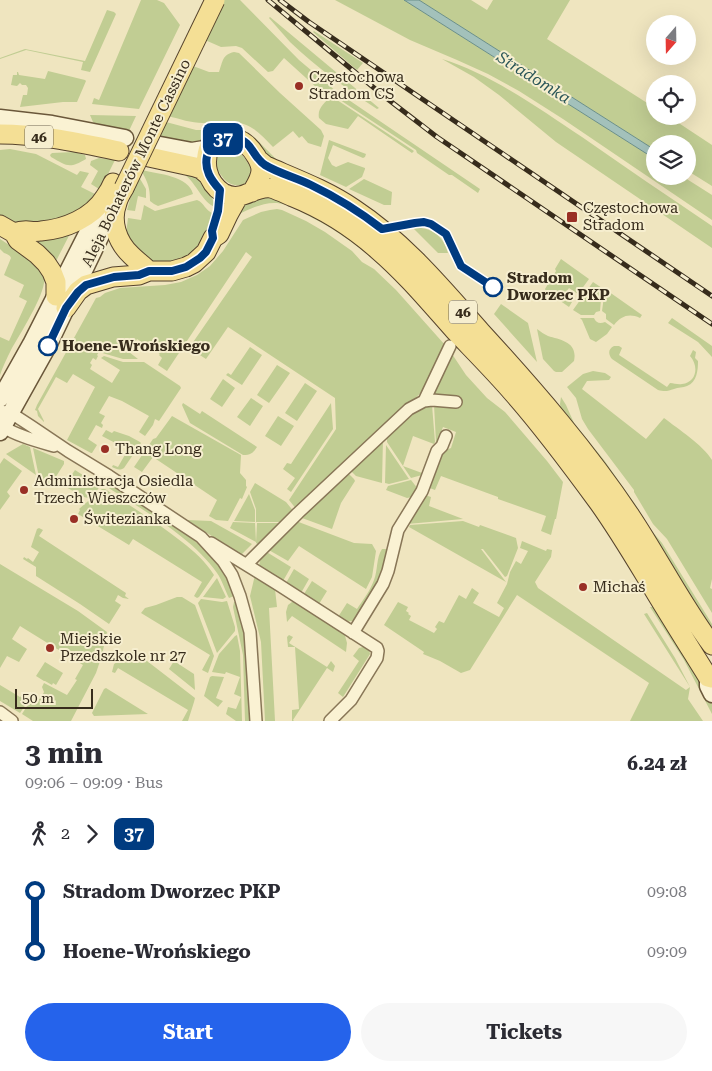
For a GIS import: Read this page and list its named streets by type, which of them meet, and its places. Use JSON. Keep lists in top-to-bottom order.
{
  "streets": {
    "main road": ["46", "Aleja Bohaterów Monte Cassino"]
  },
  "water": ["Stradomka"],
  "places": {
    "other": [
      "Częstochowa Stradom CS",
      "Stradom Dworzec PKP",
      "Hoene-Wrońskiego",
      "Thang Long",
      "Administracja Osiedla Trzech Wieszczów",
      "Świtezianka",
      "Michaś",
      "Miejskie Przedszkole nr 27"
    ],
    "transit": ["Częstochowa Stradom"]
  },
  "lines": ["bus line 37"],
  "scale_bar": "50 m",
  "north": "bottom",
  "page": {
    "on_map": "37",
    "scale": "50 m",
    "heading": ["3 min", "09:06 – 09:09 · Bus", "6.24 zł"],
    "legs": ["2", "37"],
    "list": [
      {
        "name": "Stradom Dworzec PKP",
        "value": "09:08"
      },
      {
        "name": "Hoene-Wrońskiego",
        "value": "09:09"
      }
    ],
    "buttons": ["Start", "Tickets"]
  }
}
